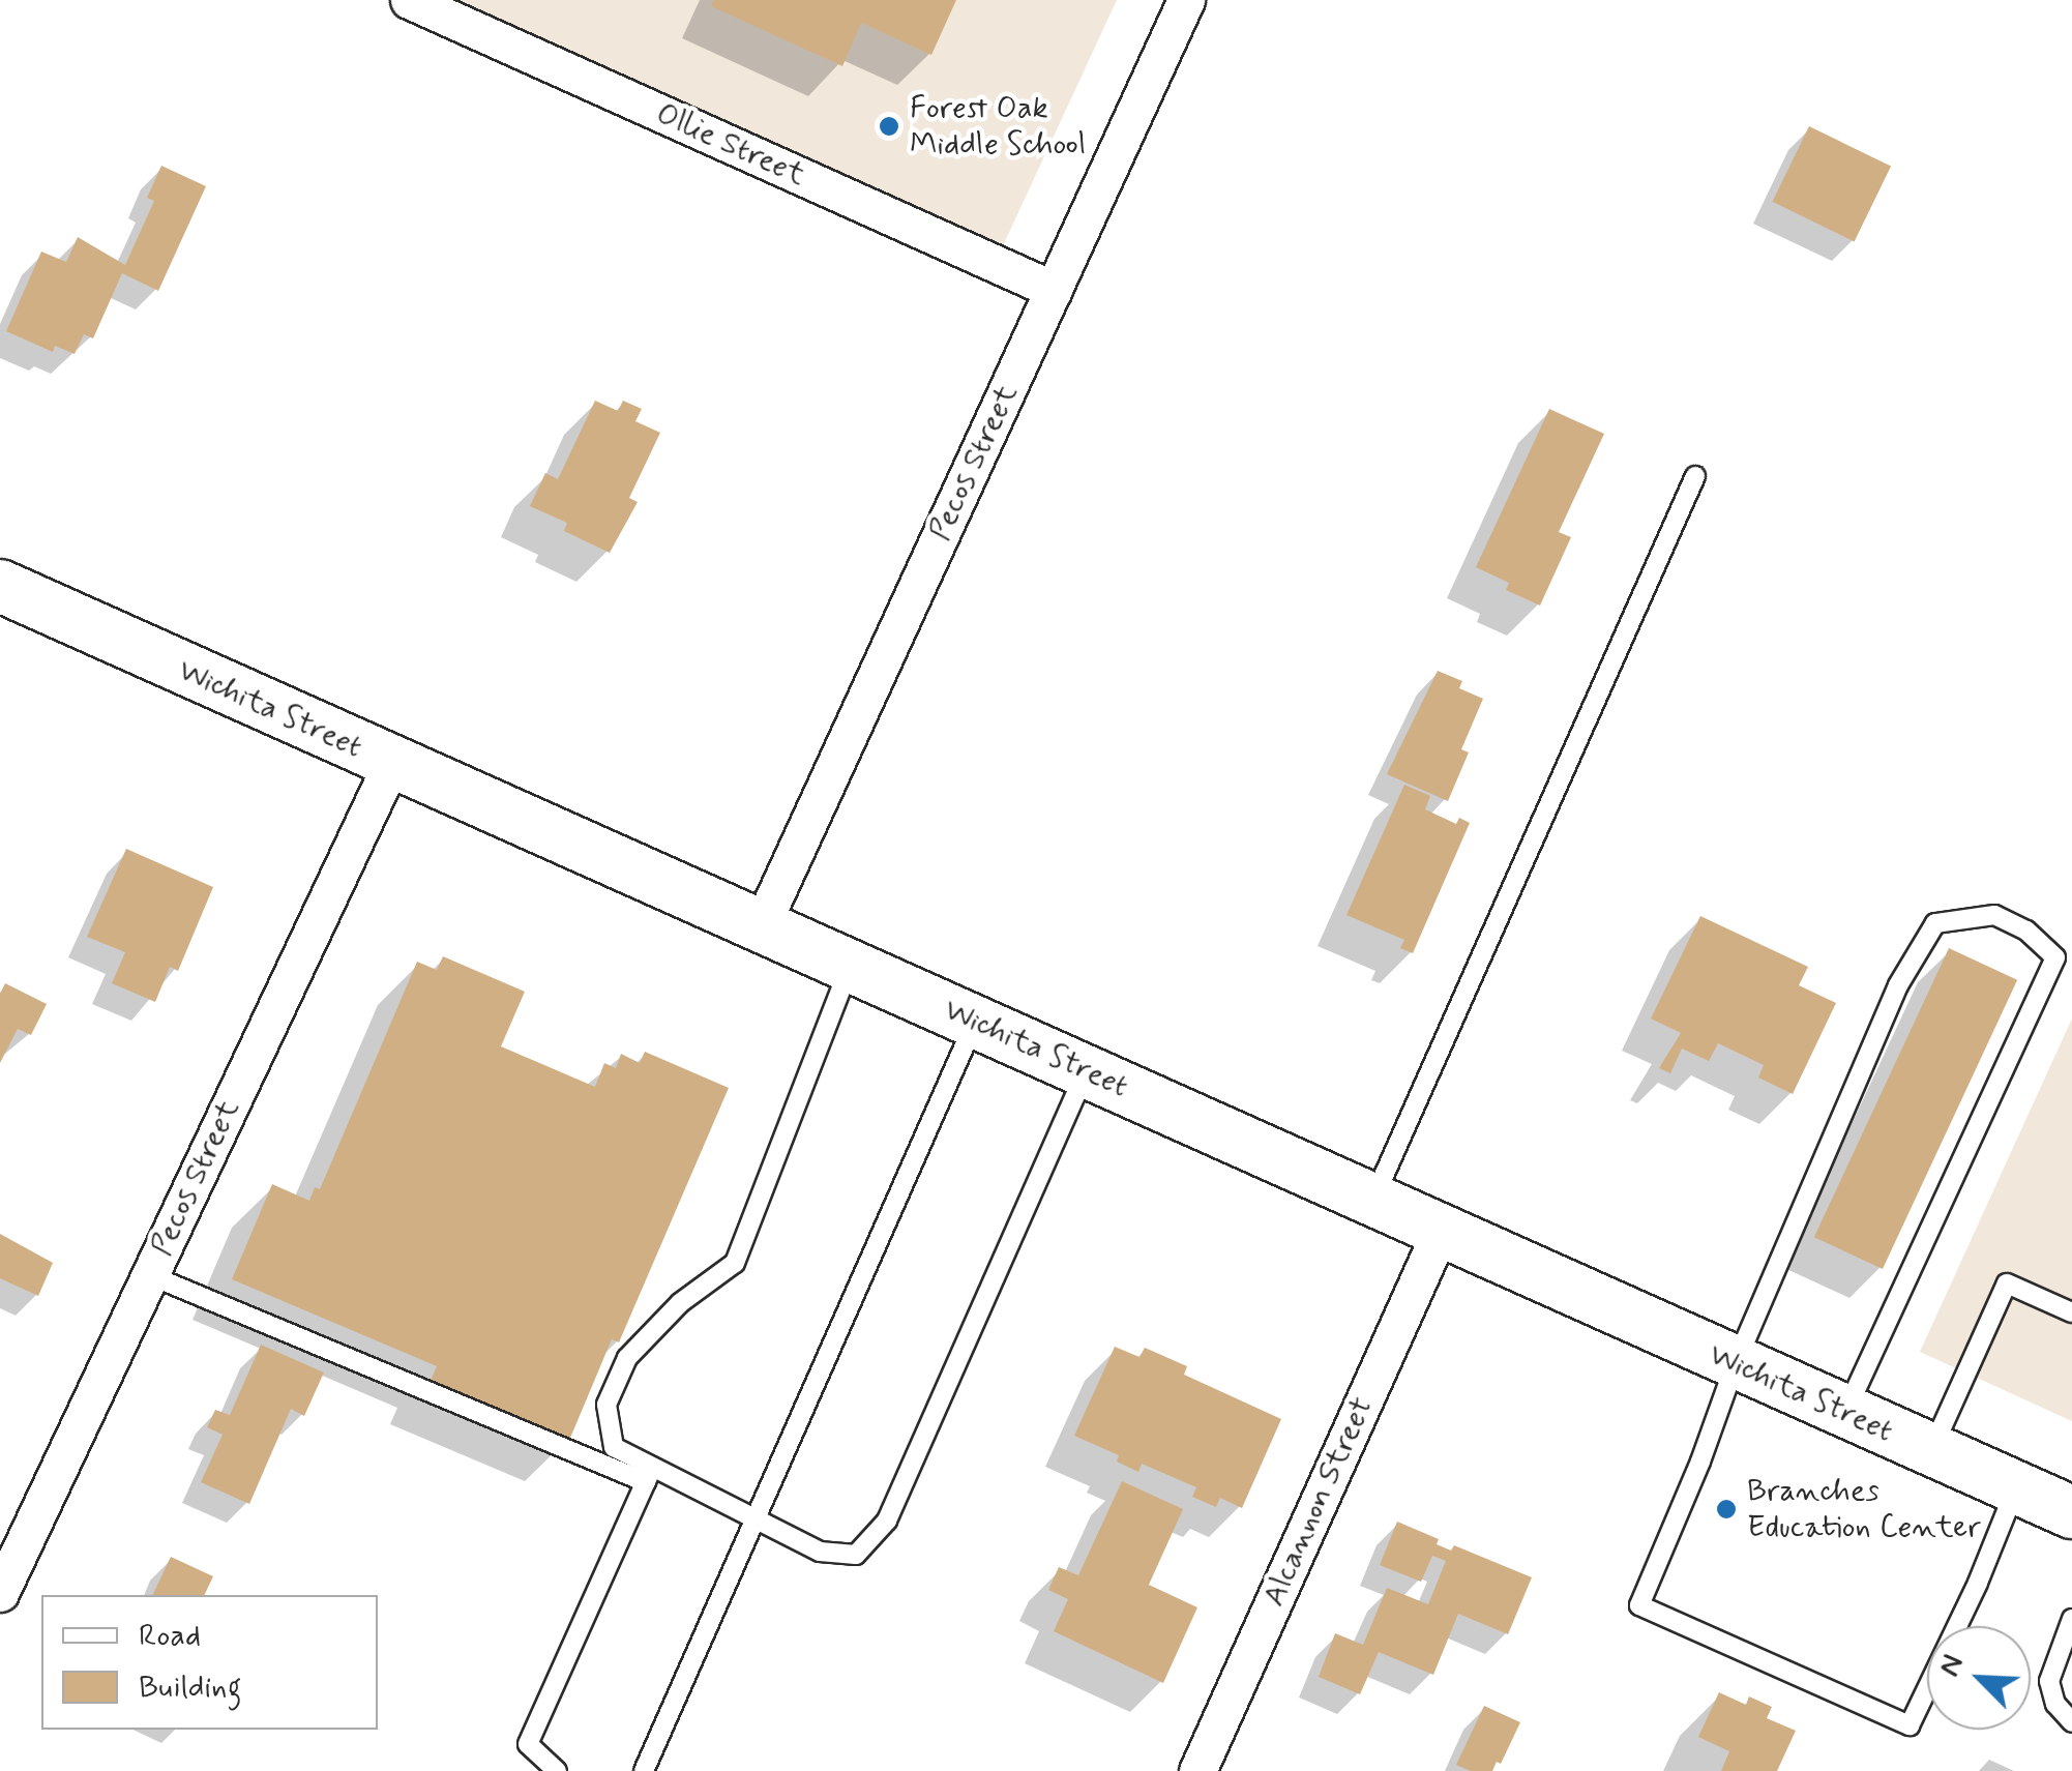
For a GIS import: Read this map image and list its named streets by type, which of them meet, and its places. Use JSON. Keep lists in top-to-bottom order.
{
  "streets": {
    "main road": ["Wichita Street"],
    "street": ["Ollie Street", "Pecos Street", "Alcannon Street"]
  },
  "crossings": [
    ["Ollie Street", "Pecos Street"],
    ["Pecos Street", "Wichita Street"],
    ["Wichita Street", "Alcannon Street"]
  ],
  "places": ["Forest Oak Middle School", "Branches Education Center"],
  "legend": ["Road", "Building"],
  "north": "top left"
}
